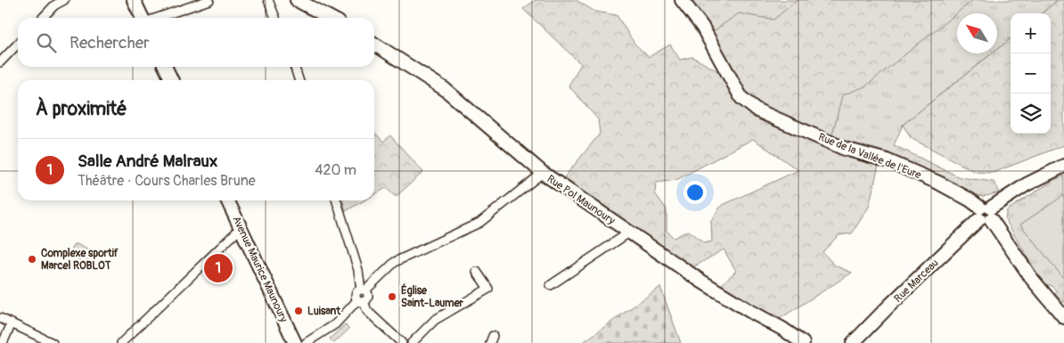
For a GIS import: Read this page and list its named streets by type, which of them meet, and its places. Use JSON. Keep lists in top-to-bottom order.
{
  "streets": {
    "street": [
      "Rue de la Vallée de l'Eure",
      "Rue Pol Maunoury",
      "Avenue Maurice Maunoury",
      "Rue Marceau"
    ]
  },
  "crossings": [
    ["Rue de la Vallée de l'Eure", "Rue Marceau"]
  ],
  "places": ["Complexe sportif Marcel ROBLOT", "Église Saint-Laumer", "Luisant"],
  "north": "top left",
  "page": {
    "map_buttons": ["+", "−"],
    "search": "Rechercher",
    "heading": "À proximité",
    "list": [
      {
        "mark": "1",
        "name": "Salle André Malraux",
        "note": "Théâtre · Cours Charles Brune",
        "value": "420 m"
      }
    ],
    "pins": "1"
  }
}
